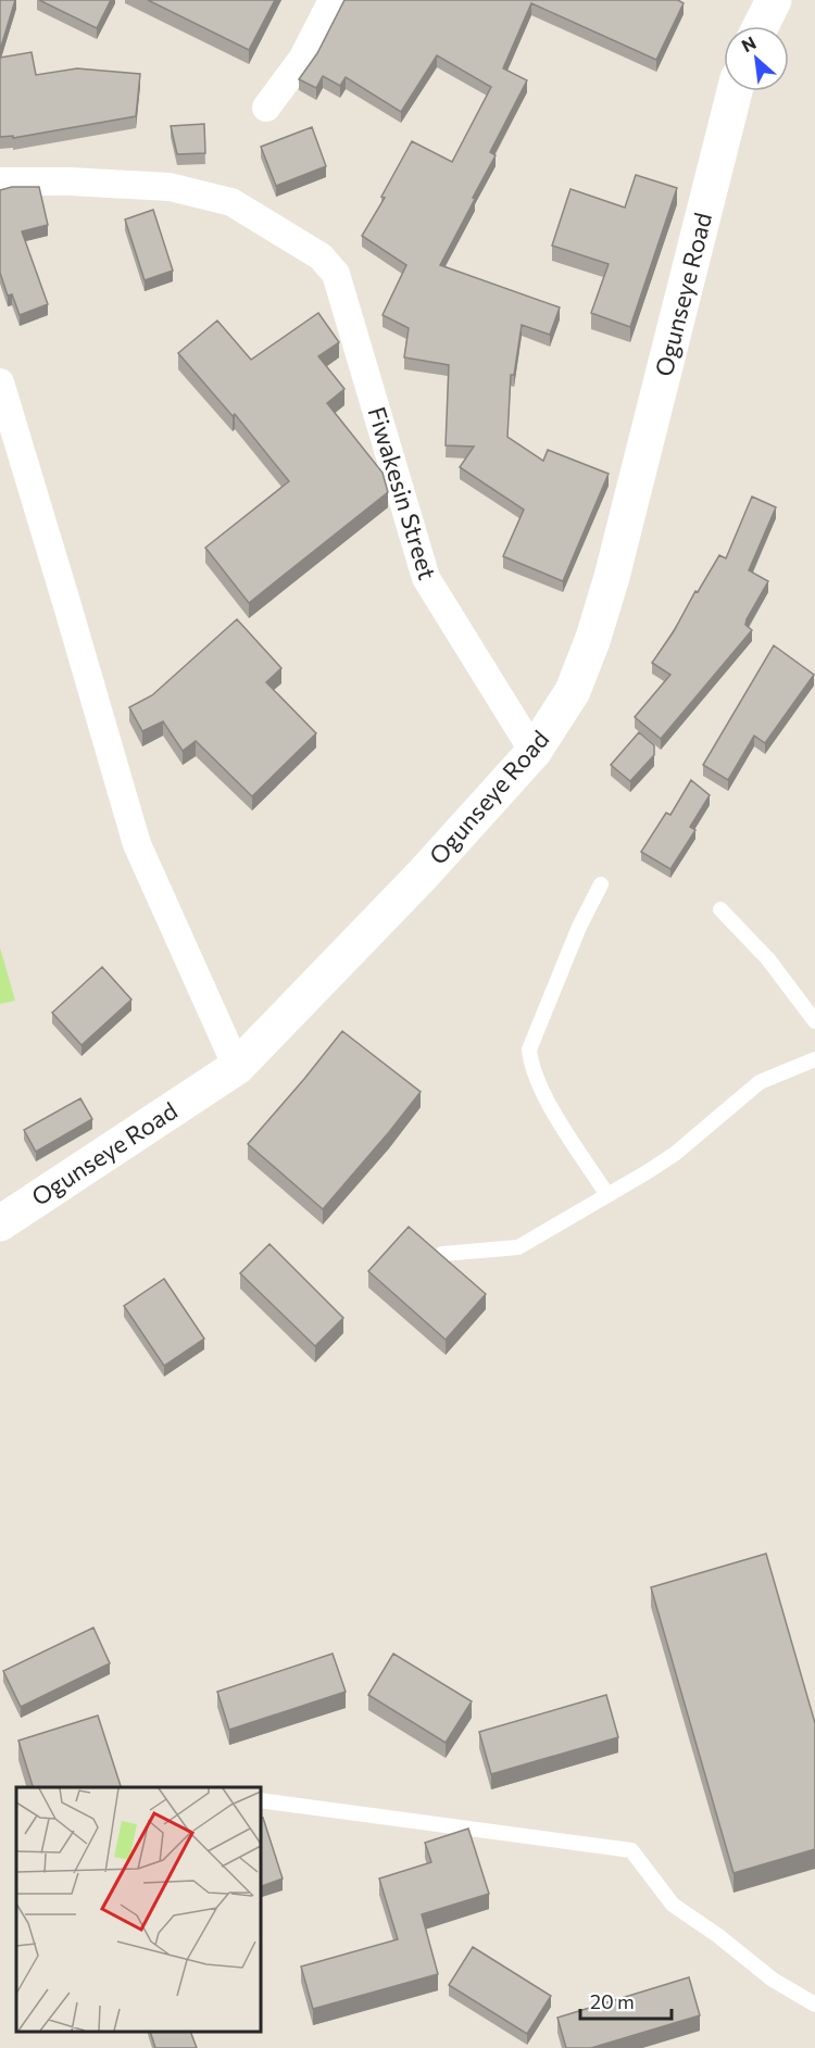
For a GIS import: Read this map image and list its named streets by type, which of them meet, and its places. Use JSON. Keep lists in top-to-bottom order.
{
  "streets": {
    "street": ["Ogunseye Road", "Fiwakesin Street"]
  },
  "crossings": [
    ["Ogunseye Road", "Fiwakesin Street"]
  ],
  "scale_bar": "20 m",
  "north": "top left"
}
